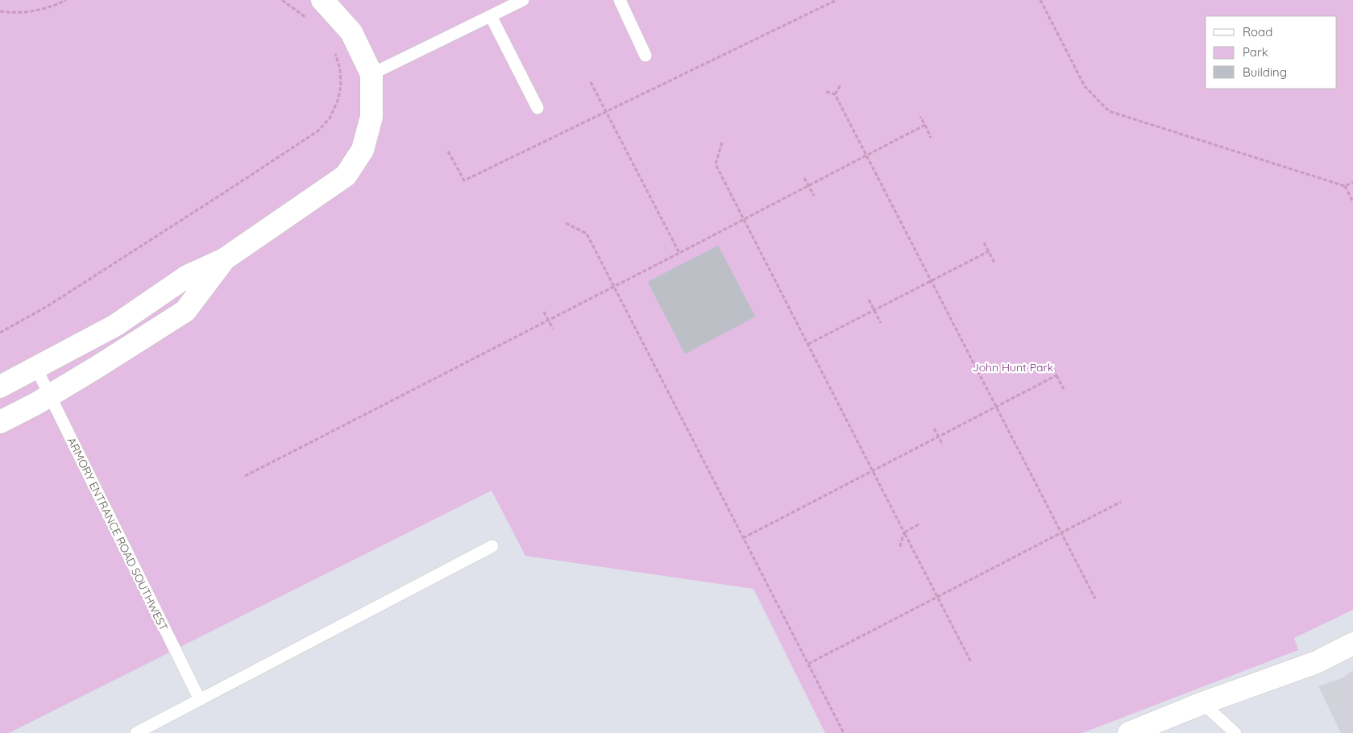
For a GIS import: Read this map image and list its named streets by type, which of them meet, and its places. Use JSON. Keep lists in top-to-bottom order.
{
  "streets": {
    "lane": ["ARMORY ENTRANCE ROAD SOUTHWEST"]
  },
  "parks": ["John Hunt Park"],
  "legend": ["Road", "Park", "Building"]
}
